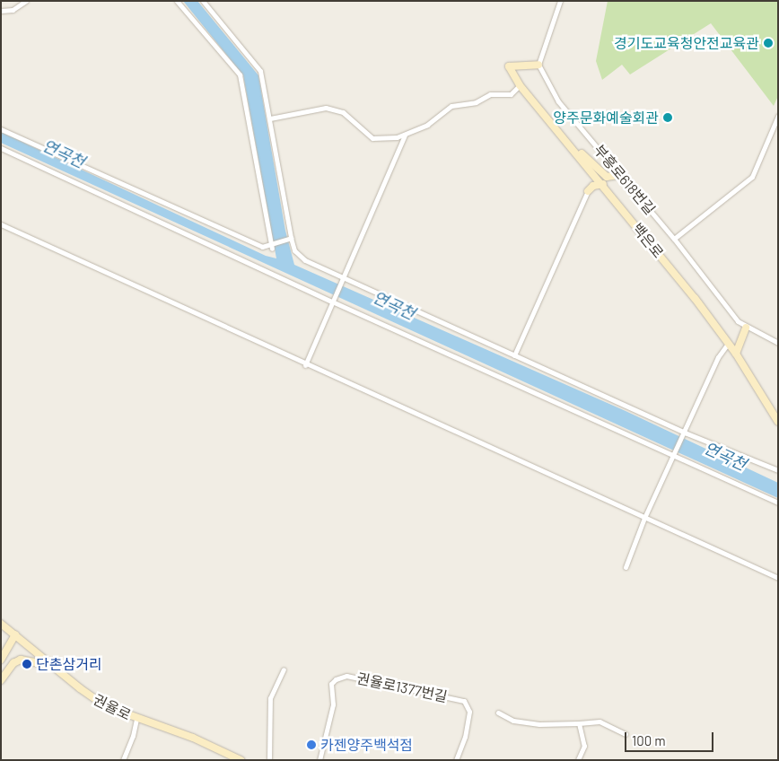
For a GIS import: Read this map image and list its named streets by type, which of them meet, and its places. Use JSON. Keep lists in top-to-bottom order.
{
  "streets": {
    "street": [
      "부흥로618번길",
      "백은로",
      "권율로1377번길",
      "권율로"
    ]
  },
  "crossings": [
    ["부흥로618번길", "백은로"]
  ],
  "water": ["연곡천"],
  "places": [
    "경기도교육청안전교육관",
    "양주문화예술회관",
    "단촌삼거리",
    "카젠양주백석점"
  ],
  "scale_bar": "100 m"
}
